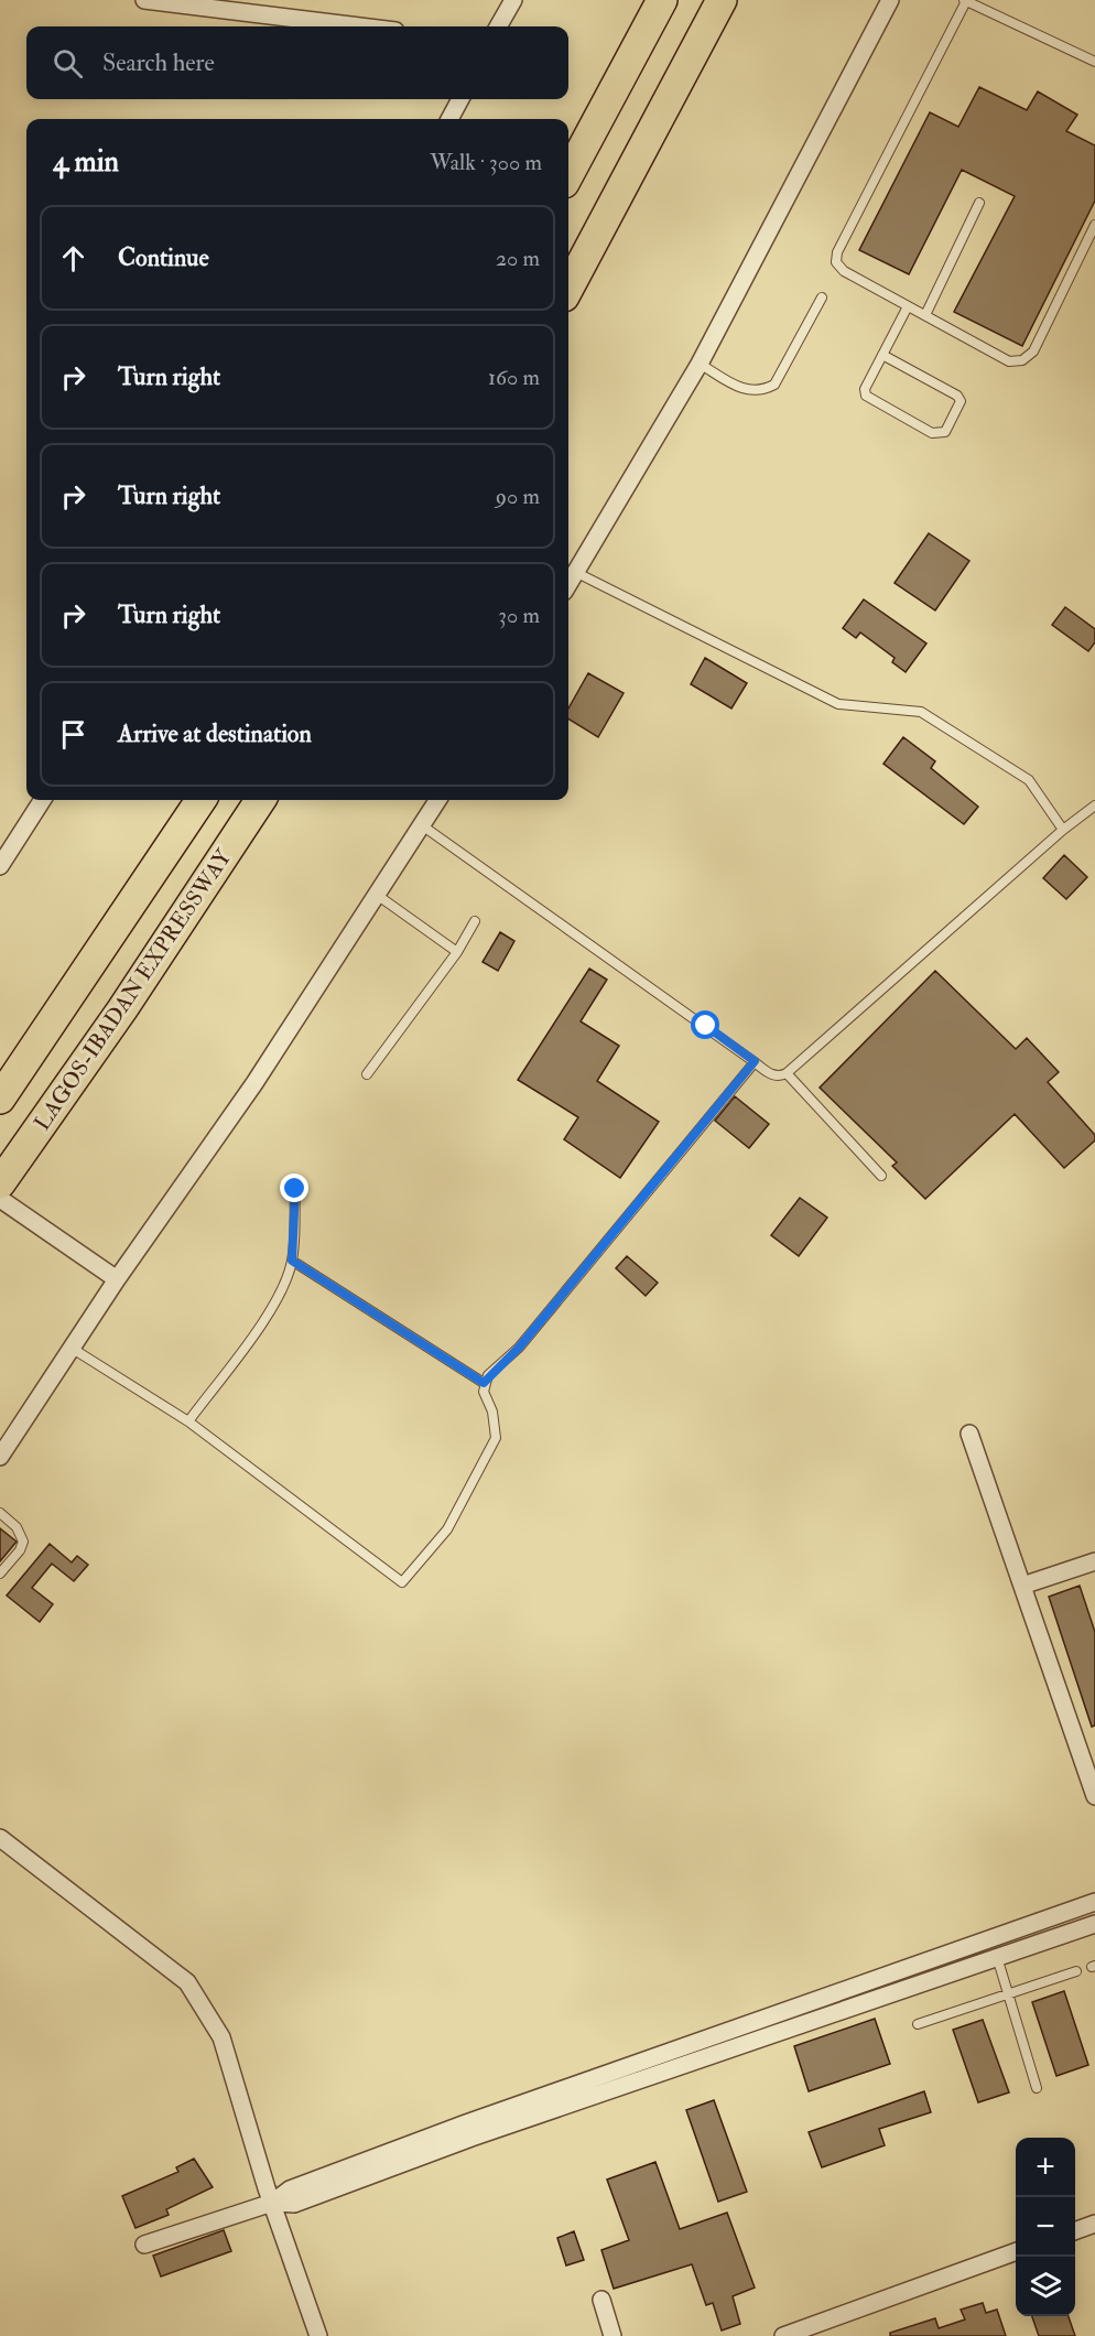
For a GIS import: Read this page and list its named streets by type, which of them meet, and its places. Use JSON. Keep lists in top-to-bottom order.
{
  "streets": {
    "highway": ["LAGOS-IBADAN EXPRESSWAY"]
  },
  "page": {
    "search": "Search here",
    "heading": ["4 min", "Walk · 300 m"],
    "list": [
      ["Continue", "20 m"],
      ["Turn right", "160 m"],
      ["Turn right", "90 m"],
      ["Turn right", "30 m"],
      "Arrive at destination"
    ],
    "map_buttons": ["+", "−"]
  }
}
